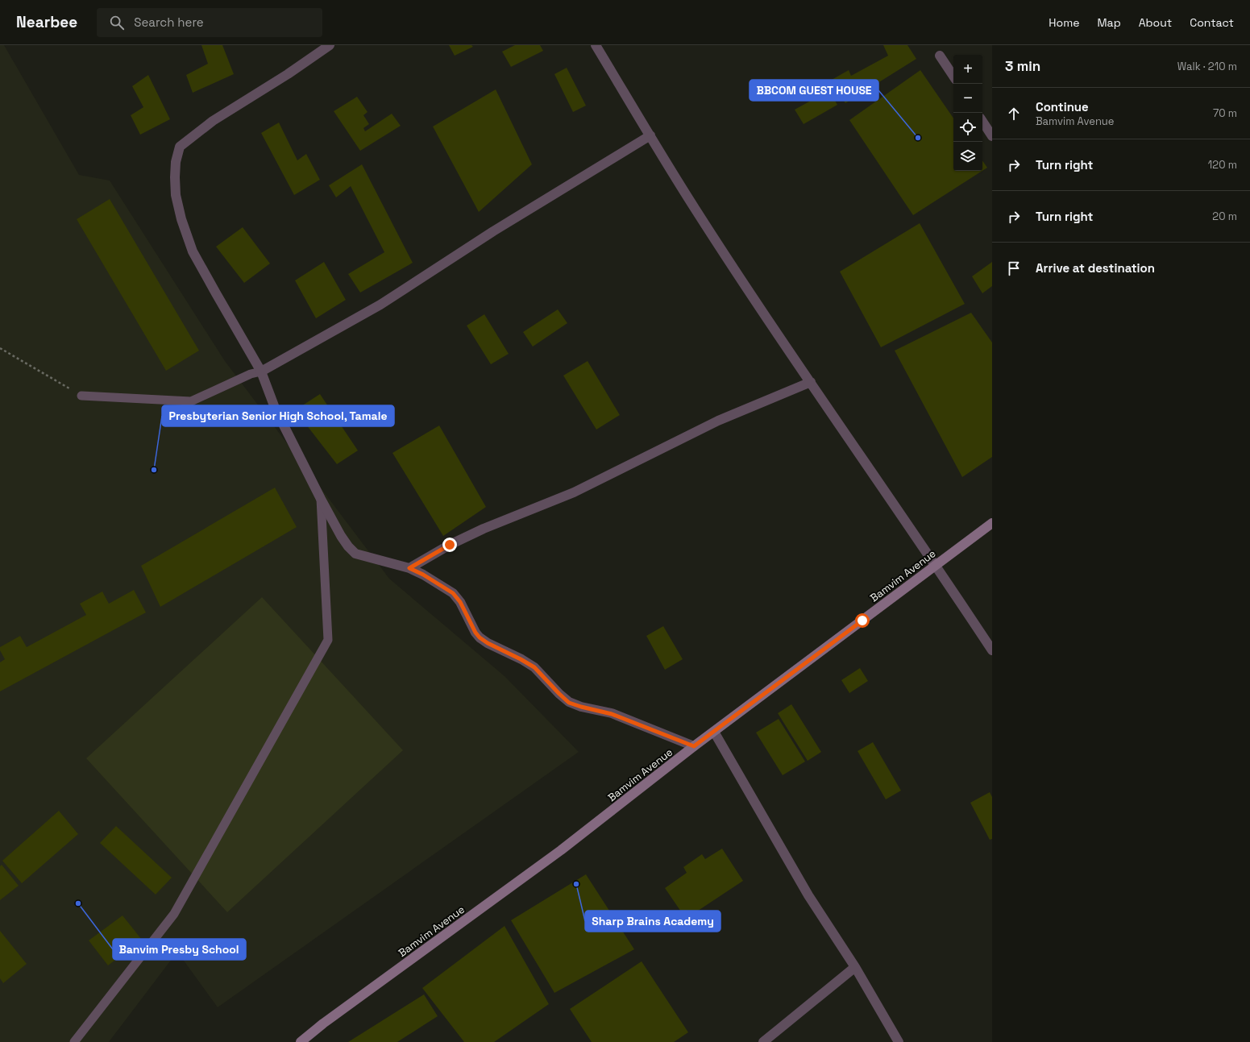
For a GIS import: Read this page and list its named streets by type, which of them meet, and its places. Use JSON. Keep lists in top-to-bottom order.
{
  "streets": {
    "street": ["Bamvim Avenue"]
  },
  "places": [
    "BBCOM GUEST HOUSE",
    "Presbyterian Senior High School, Tamale",
    "Sharp Brains Academy",
    "Banvim Presby School"
  ],
  "page": {
    "header": "Nearbee",
    "search": "Search here",
    "nav": [
      "Home",
      "Map",
      "About",
      "Contact"
    ],
    "heading": ["3 min", "Walk · 210 m"],
    "map_buttons": ["+", "−"],
    "list": [
      ["Continue", "Bamvim Avenue", "70 m"],
      ["Turn right", "120 m"],
      ["Turn right", "20 m"],
      "Arrive at destination"
    ]
  }
}
